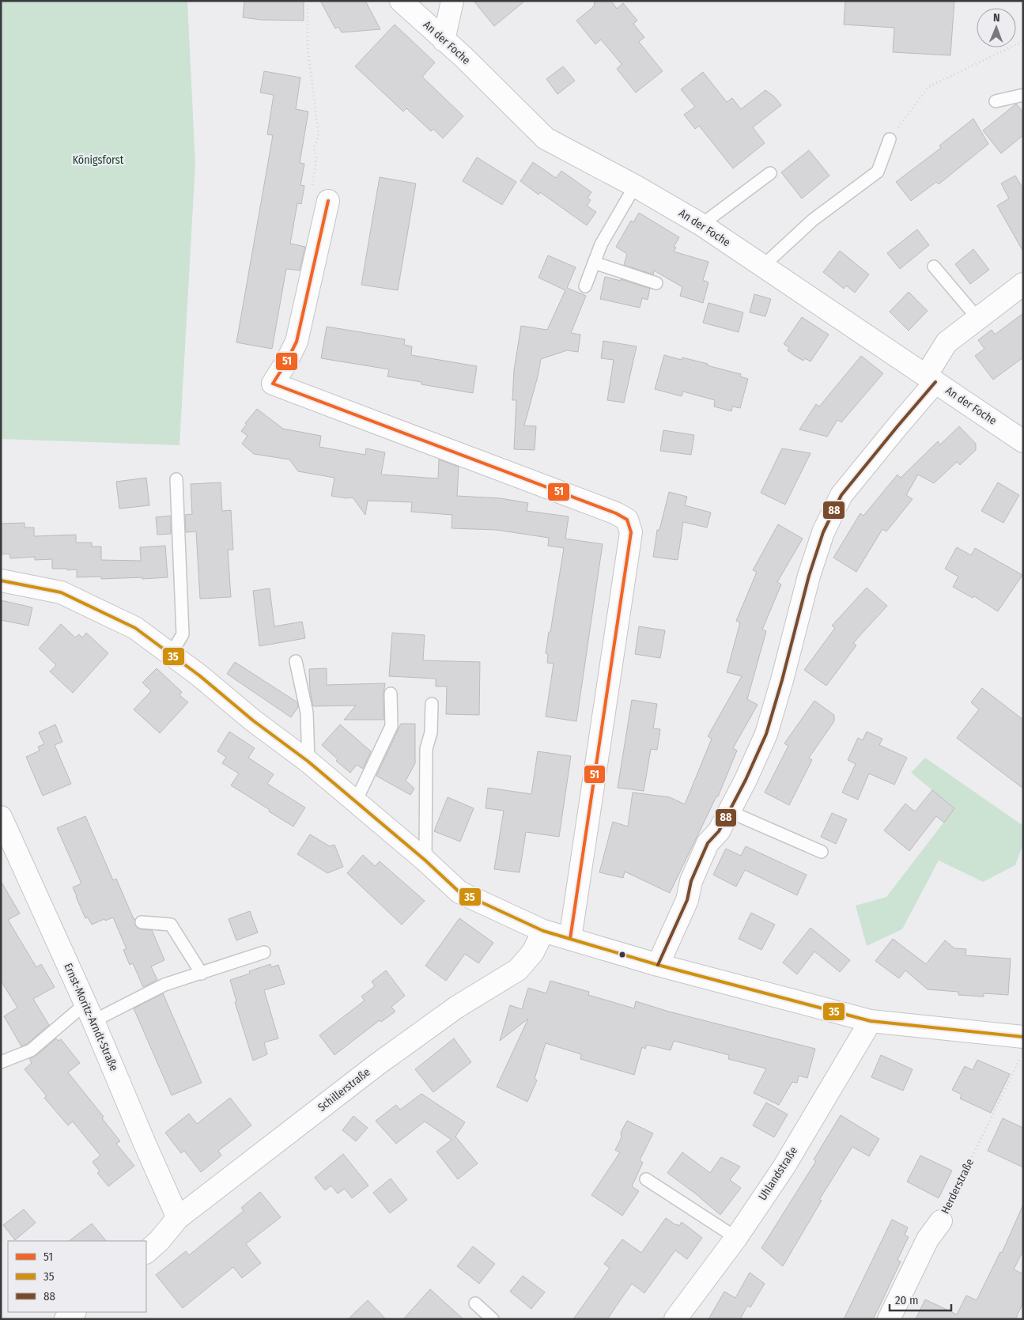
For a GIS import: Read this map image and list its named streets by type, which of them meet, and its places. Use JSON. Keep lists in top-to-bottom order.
{
  "streets": {
    "street": [
      "An der Foche",
      "Ernst-Moritz-Arndt-Straße",
      "Schillerstraße",
      "Uhlandstraße",
      "Herderstraße"
    ]
  },
  "crossings": [
    ["Ernst-Moritz-Arndt-Straße", "Schillerstraße"]
  ],
  "parks": ["Königsforst"],
  "lines": ["transit line 51", "transit line 88", "transit line 35"],
  "legend": ["51", "35", "88"],
  "scale_bar": "20 m",
  "north": "top"
}
